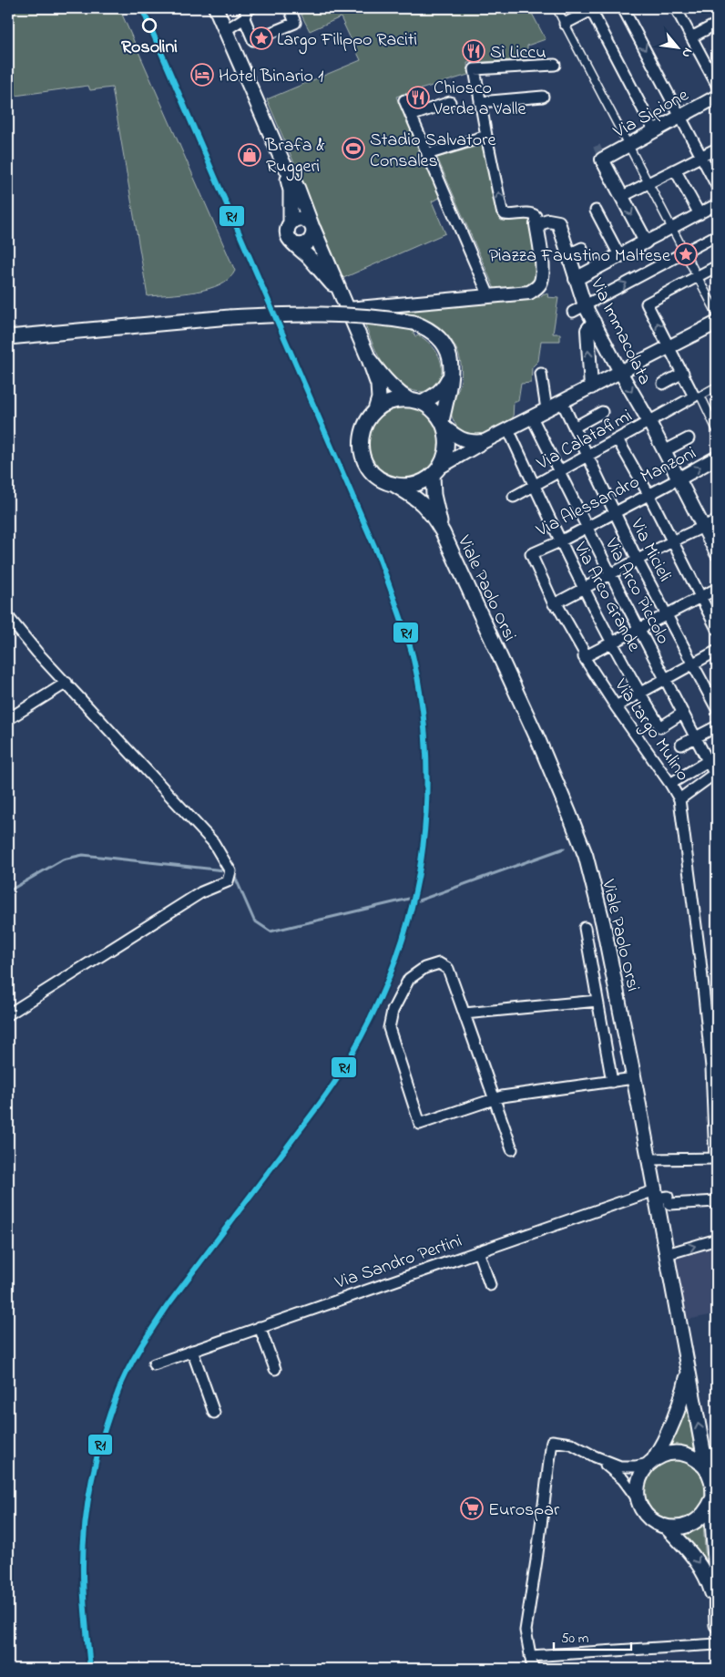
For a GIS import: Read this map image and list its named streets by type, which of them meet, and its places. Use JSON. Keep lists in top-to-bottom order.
{
  "streets": {
    "main road": ["Viale Paolo Orsi"],
    "street": [
      "Via Sipione",
      "Via Immacolata",
      "Via Calatafimi",
      "Via Alessandro Manzoni",
      "Via Micieli",
      "Via Arco Piccolo",
      "Via Arco Grande",
      "Via Largo Mulino",
      "Via Sandro Pertini"
    ]
  },
  "crossings": [
    ["Via Immacolata", "Via Calatafimi"],
    ["Via Immacolata", "Via Alessandro Manzoni"],
    ["Via Calatafimi", "Via Micieli"],
    ["Via Calatafimi", "Via Arco Piccolo"],
    ["Via Calatafimi", "Via Arco Grande"],
    ["Via Alessandro Manzoni", "Via Micieli"],
    ["Via Alessandro Manzoni", "Via Arco Piccolo"],
    ["Via Alessandro Manzoni", "Via Arco Grande"],
    ["Via Alessandro Manzoni", "Via Largo Mulino"],
    ["Viale Paolo Orsi", "Via Sandro Pertini"],
    ["Via Arco Piccolo", "Via Arco Grande"]
  ],
  "places": {
    "other": ["Rosolini"],
    "place": ["Largo Filippo Raciti", "Piazza Faustino Maltese"],
    "restaurant": ["Sì Liccu", "Chiosco Verde a Valle"],
    "hotel": ["Hotel Binario 1"],
    "sports": ["Stadio Salvatore Consales"],
    "shop": ["Brafa & Ruggeri"],
    "supermarket": ["Eurospar"]
  },
  "lines": ["transit line R1"],
  "scale_bar": "50 m",
  "north": "bottom right"
}
